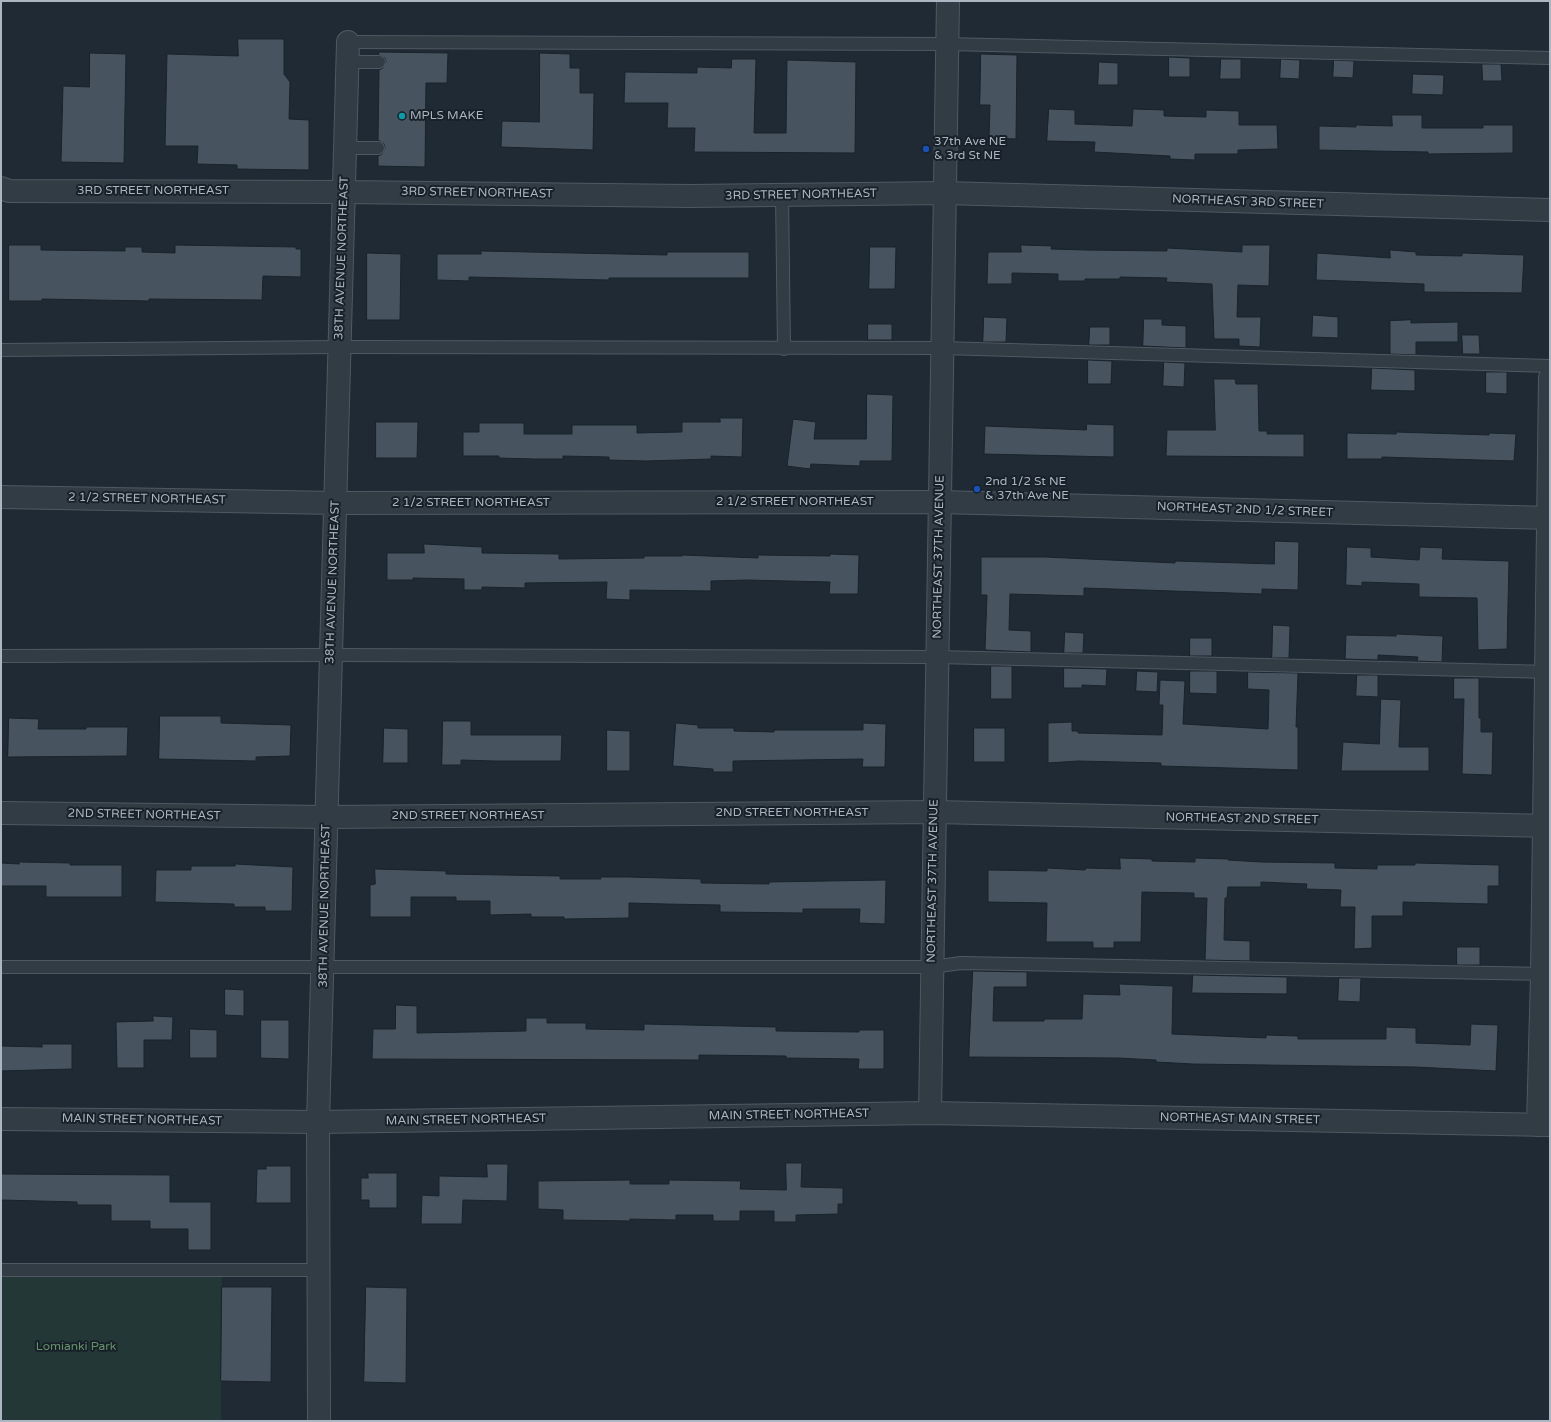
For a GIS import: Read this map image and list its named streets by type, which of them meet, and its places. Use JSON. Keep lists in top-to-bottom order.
{
  "streets": {
    "street": [
      "3RD STREET NORTHEAST",
      "NORTHEAST 3RD STREET",
      "38TH AVENUE NORTHEAST",
      "2 1/2 STREET NORTHEAST",
      "NORTHEAST 2ND 1/2 STREET",
      "NORTHEAST 37TH AVENUE",
      "2ND STREET NORTHEAST",
      "NORTHEAST 2ND STREET",
      "MAIN STREET NORTHEAST",
      "NORTHEAST MAIN STREET"
    ]
  },
  "crossings": [
    ["3RD STREET NORTHEAST", "NORTHEAST 3RD STREET"],
    ["3RD STREET NORTHEAST", "38TH AVENUE NORTHEAST"],
    ["3RD STREET NORTHEAST", "NORTHEAST 37TH AVENUE"],
    ["NORTHEAST 3RD STREET", "NORTHEAST 37TH AVENUE"],
    ["38TH AVENUE NORTHEAST", "2 1/2 STREET NORTHEAST"],
    ["38TH AVENUE NORTHEAST", "2ND STREET NORTHEAST"],
    ["38TH AVENUE NORTHEAST", "MAIN STREET NORTHEAST"],
    ["2 1/2 STREET NORTHEAST", "NORTHEAST 2ND 1/2 STREET"],
    ["2 1/2 STREET NORTHEAST", "NORTHEAST 37TH AVENUE"],
    ["NORTHEAST 2ND 1/2 STREET", "NORTHEAST 37TH AVENUE"],
    ["NORTHEAST 37TH AVENUE", "2ND STREET NORTHEAST"],
    ["NORTHEAST 37TH AVENUE", "NORTHEAST 2ND STREET"],
    ["NORTHEAST 37TH AVENUE", "MAIN STREET NORTHEAST"],
    ["NORTHEAST 37TH AVENUE", "NORTHEAST MAIN STREET"],
    ["2ND STREET NORTHEAST", "NORTHEAST 2ND STREET"],
    ["MAIN STREET NORTHEAST", "NORTHEAST MAIN STREET"]
  ],
  "parks": ["Lomianki Park"],
  "places": ["MPLS MAKE", "37th Ave NE & 3rd St NE", "2nd 1/2 St NE & 37th Ave NE"]
}
